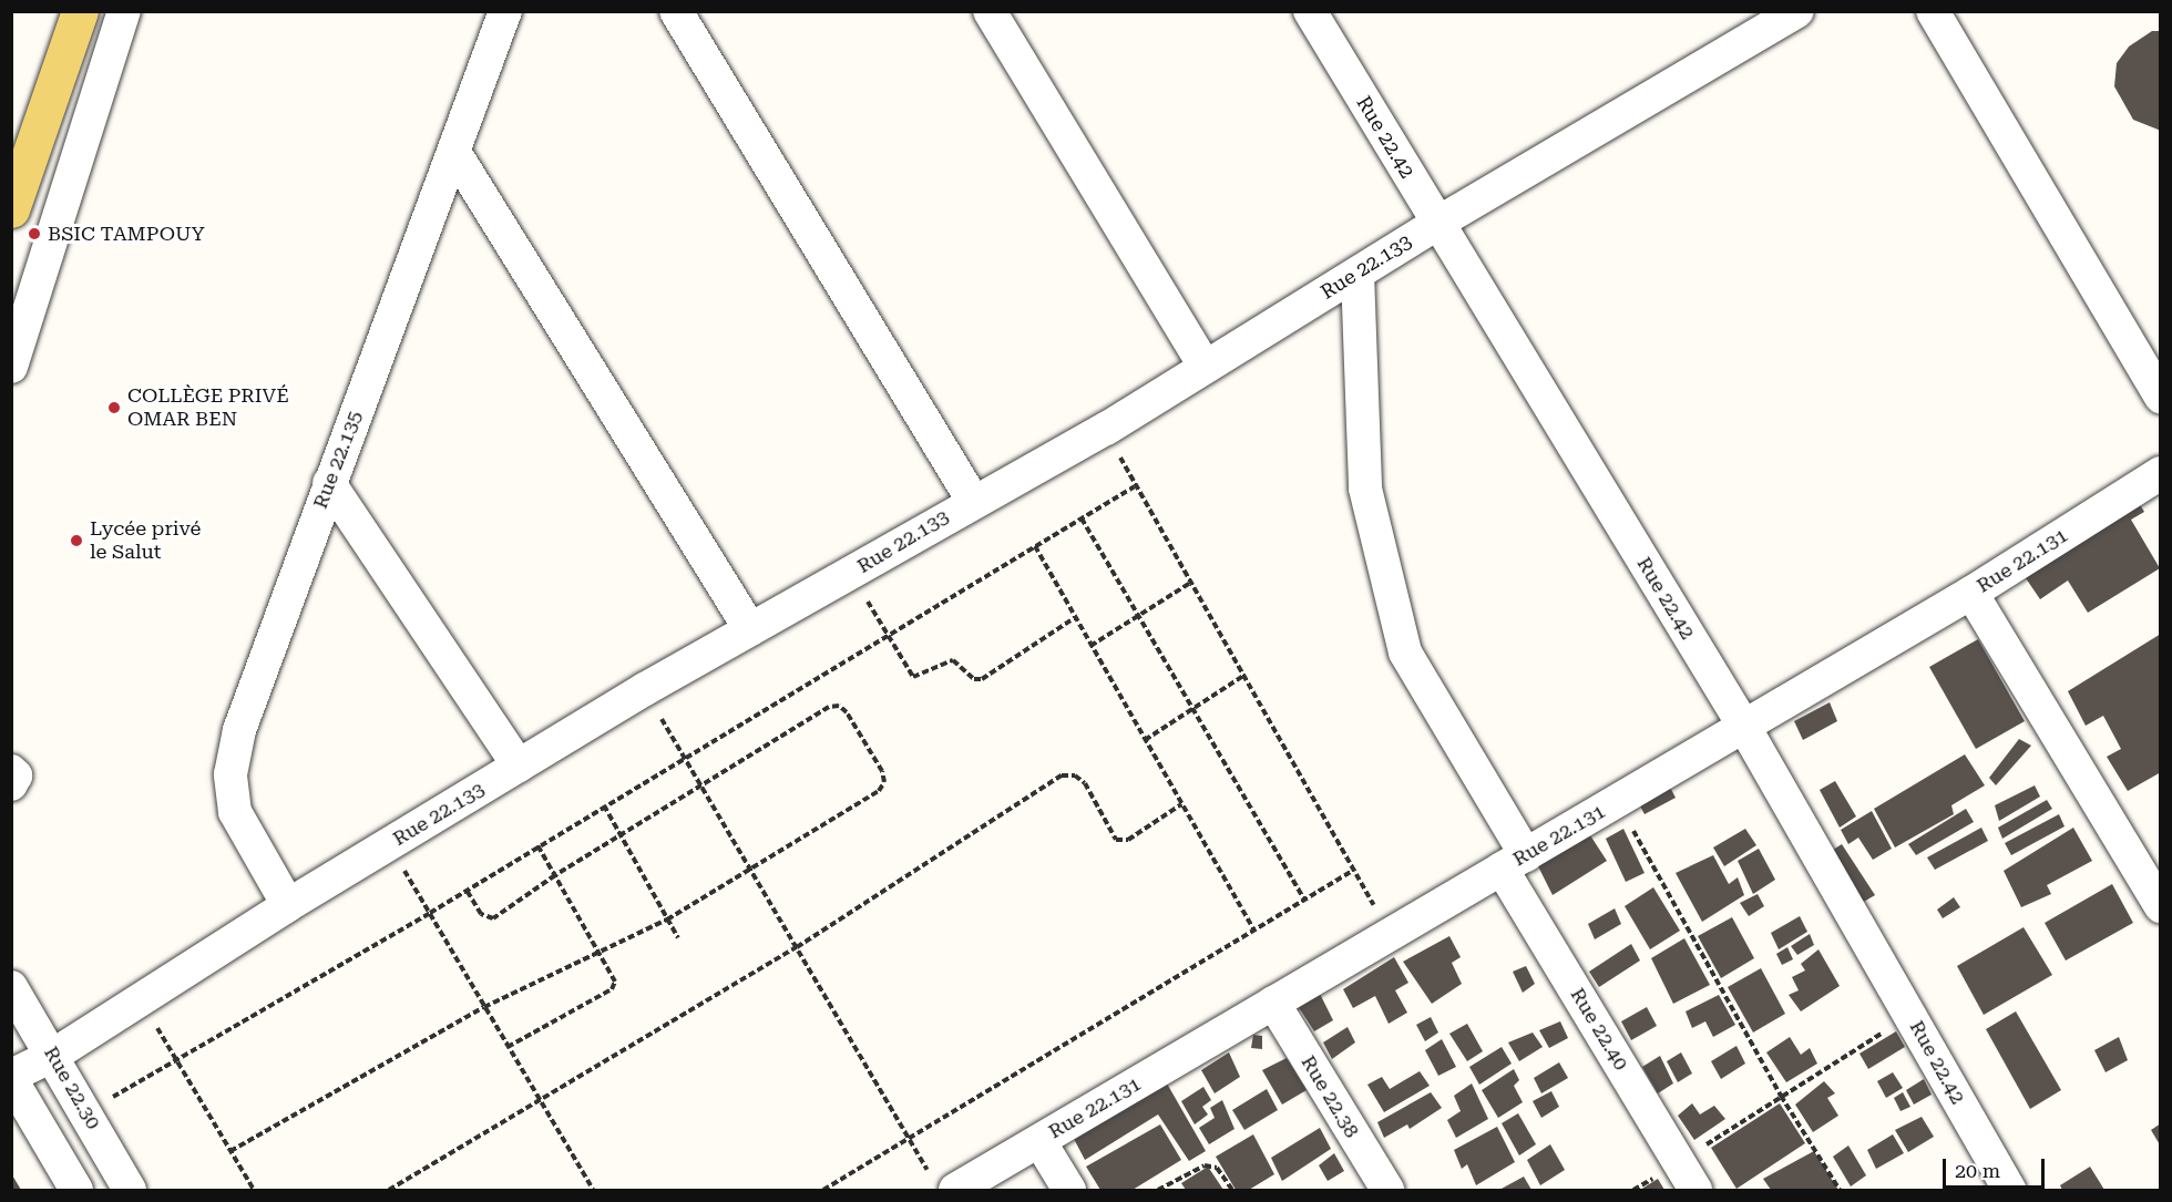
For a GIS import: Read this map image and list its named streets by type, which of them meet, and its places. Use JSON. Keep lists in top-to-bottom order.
{
  "streets": {
    "street": [
      "Rue 22.42",
      "Rue 22.133",
      "Rue 22.135",
      "Rue 22.131",
      "Rue 22.40",
      "Rue 22.30",
      "Rue 22.38"
    ]
  },
  "crossings": [
    ["Rue 22.42", "Rue 22.133"],
    ["Rue 22.42", "Rue 22.131"],
    ["Rue 22.133", "Rue 22.135"],
    ["Rue 22.133", "Rue 22.40"],
    ["Rue 22.133", "Rue 22.30"],
    ["Rue 22.131", "Rue 22.40"],
    ["Rue 22.131", "Rue 22.38"]
  ],
  "places": ["BSIC TAMPOUY", "COLLÈGE PRIVÉ OMAR BEN", "Lycée privé le Salut"],
  "scale_bar": "20 m"
}
